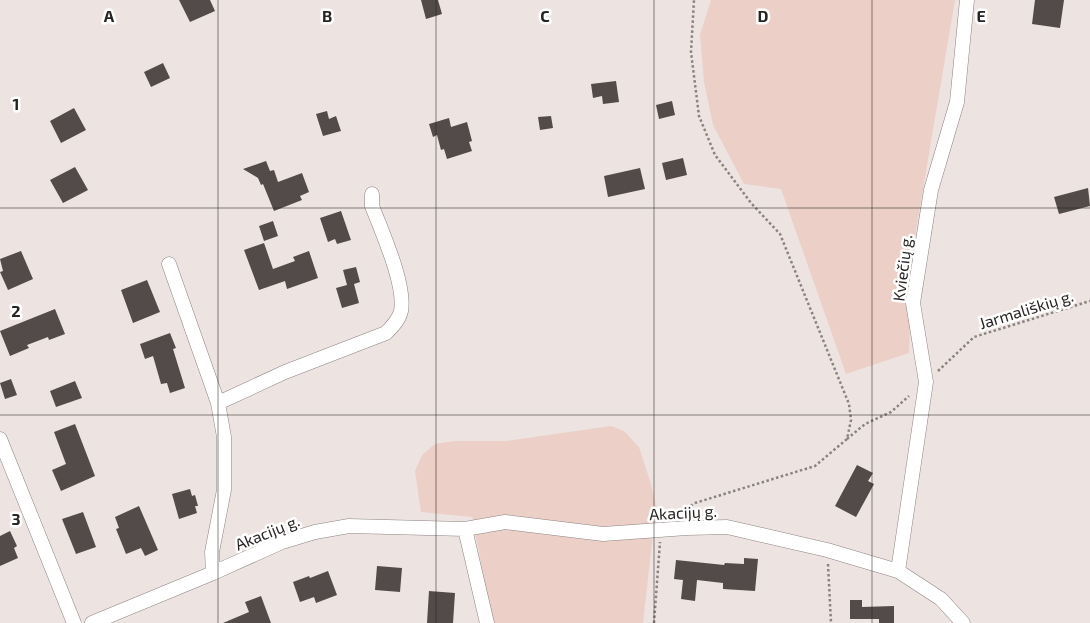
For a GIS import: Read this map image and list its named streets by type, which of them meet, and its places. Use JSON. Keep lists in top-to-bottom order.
{
  "streets": {
    "street": ["Kviečių g.", "Akacijų g."],
    "path": ["Jarmališkių g."]
  },
  "crossings": [
    ["Kviečių g.", "Jarmališkių g."],
    ["Kviečių g.", "Akacijų g."],
    ["Jarmališkių g.", "Akacijų g."]
  ],
  "grid": {
    "columns": [
      "A",
      "B",
      "C",
      "D",
      "E"
    ],
    "rows": ["1", "2", "3"]
  }
}
